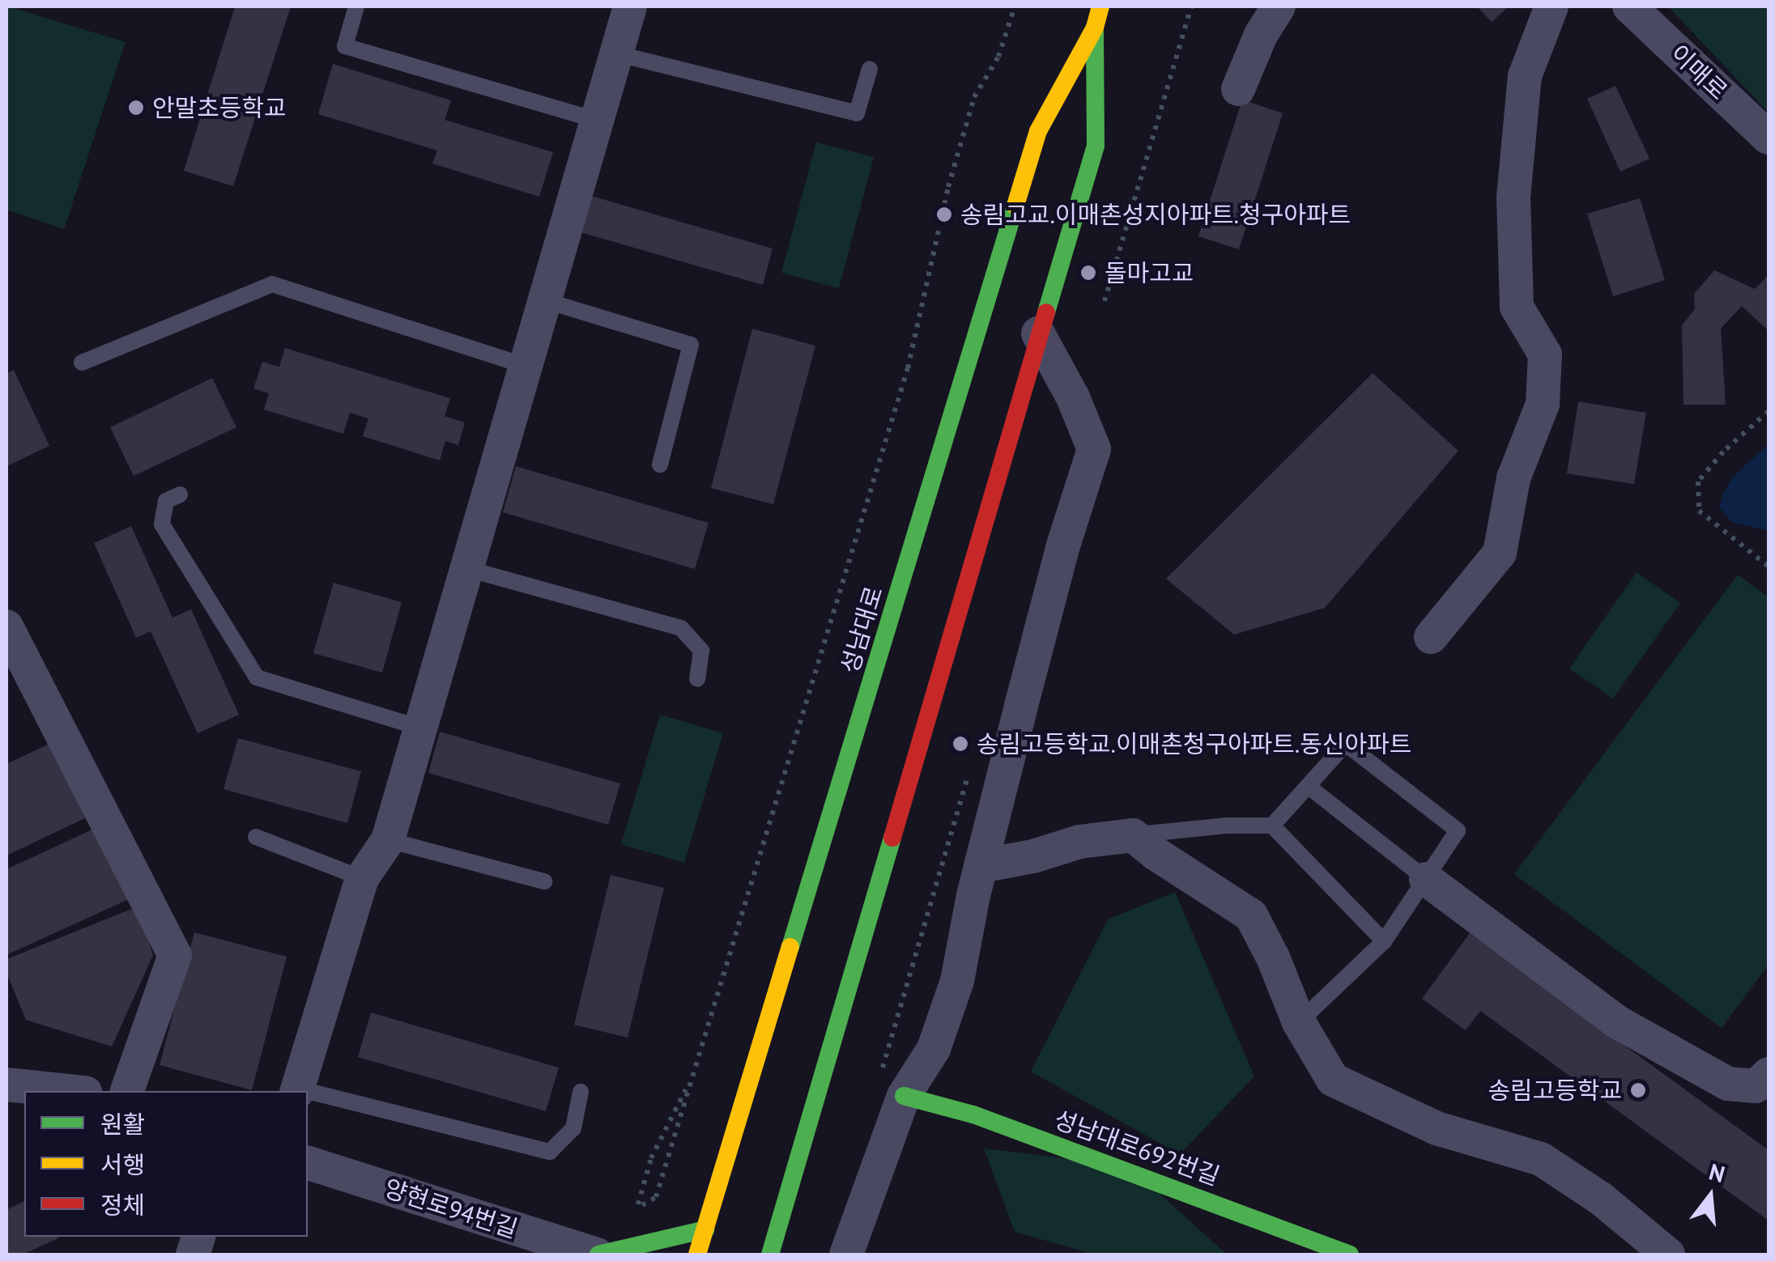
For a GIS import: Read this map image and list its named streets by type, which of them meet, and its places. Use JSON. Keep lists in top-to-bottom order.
{
  "streets": {
    "main road": ["성남대로", "성남대로692번길"],
    "street": ["이매로", "양현로94번길"]
  },
  "places": [
    "안말초등학교",
    "송림고교.이매촌성지아파트.청구아파트",
    "돌마고교",
    "송림고등학교.이매촌청구아파트.동신아파트",
    "송림고등학교"
  ],
  "legend": ["원활", "서행", "정체"],
  "north": "top"
}
